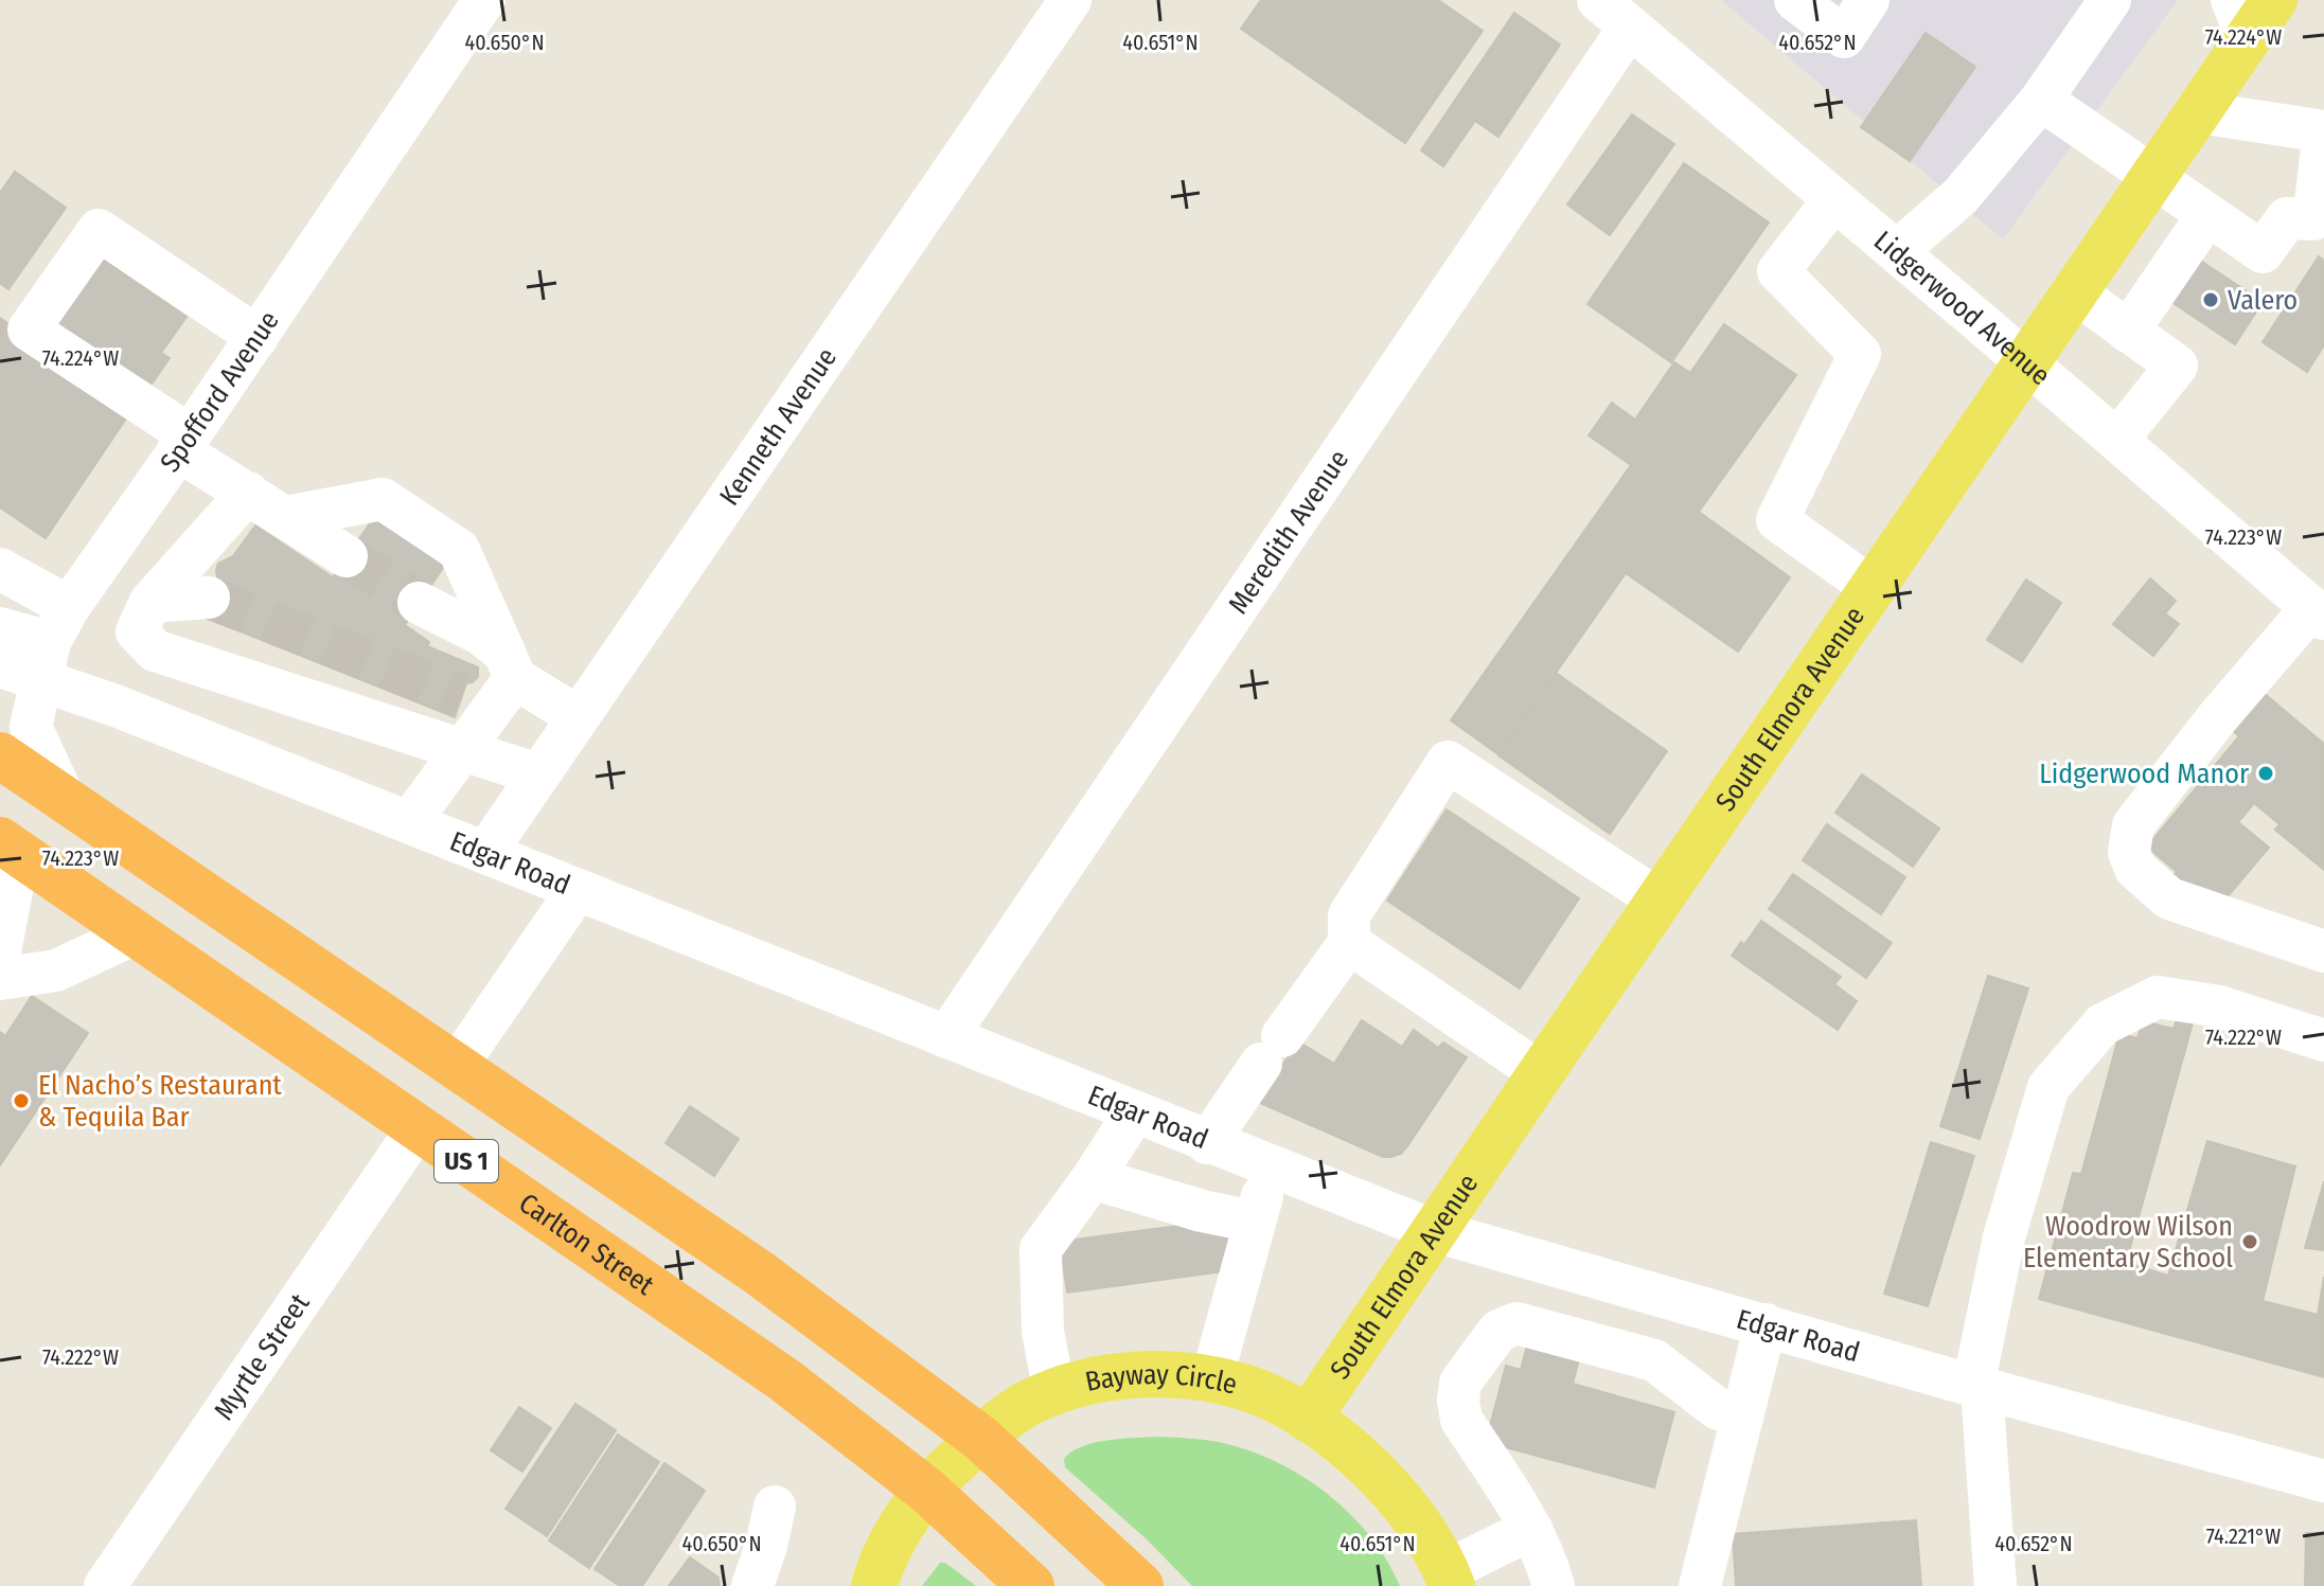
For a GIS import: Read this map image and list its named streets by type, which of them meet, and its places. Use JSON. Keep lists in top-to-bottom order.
{
  "streets": {
    "highway": ["US 1", "Carlton Street"],
    "main road": ["South Elmora Avenue", "Bayway Circle"],
    "street": [
      "Lidgerwood Avenue",
      "Spofford Avenue",
      "Kenneth Avenue",
      "Meredith Avenue",
      "Edgar Road",
      "Myrtle Street"
    ]
  },
  "crossings": [
    ["Lidgerwood Avenue", "Meredith Avenue"],
    ["Lidgerwood Avenue", "South Elmora Avenue"],
    ["Spofford Avenue", "Edgar Road"],
    ["Spofford Avenue", "US 1"],
    ["Kenneth Avenue", "Edgar Road"],
    ["Meredith Avenue", "Edgar Road"],
    ["South Elmora Avenue", "Edgar Road"],
    ["South Elmora Avenue", "Bayway Circle"],
    ["US 1", "Bayway Circle"],
    ["Carlton Street", "Myrtle Street"],
    ["Carlton Street", "Bayway Circle"]
  ],
  "places": [
    "Valero",
    "Lidgerwood Manor",
    "El Nacho’s Restaurant & Tequila Bar",
    "Woodrow Wilson Elementary School"
  ],
  "coordinates": [
    "74.224°W",
    "40.650°N",
    "40.651°N",
    "40.652°N",
    "74.223°W",
    "74.222°W",
    "74.221°W"
  ]
}
